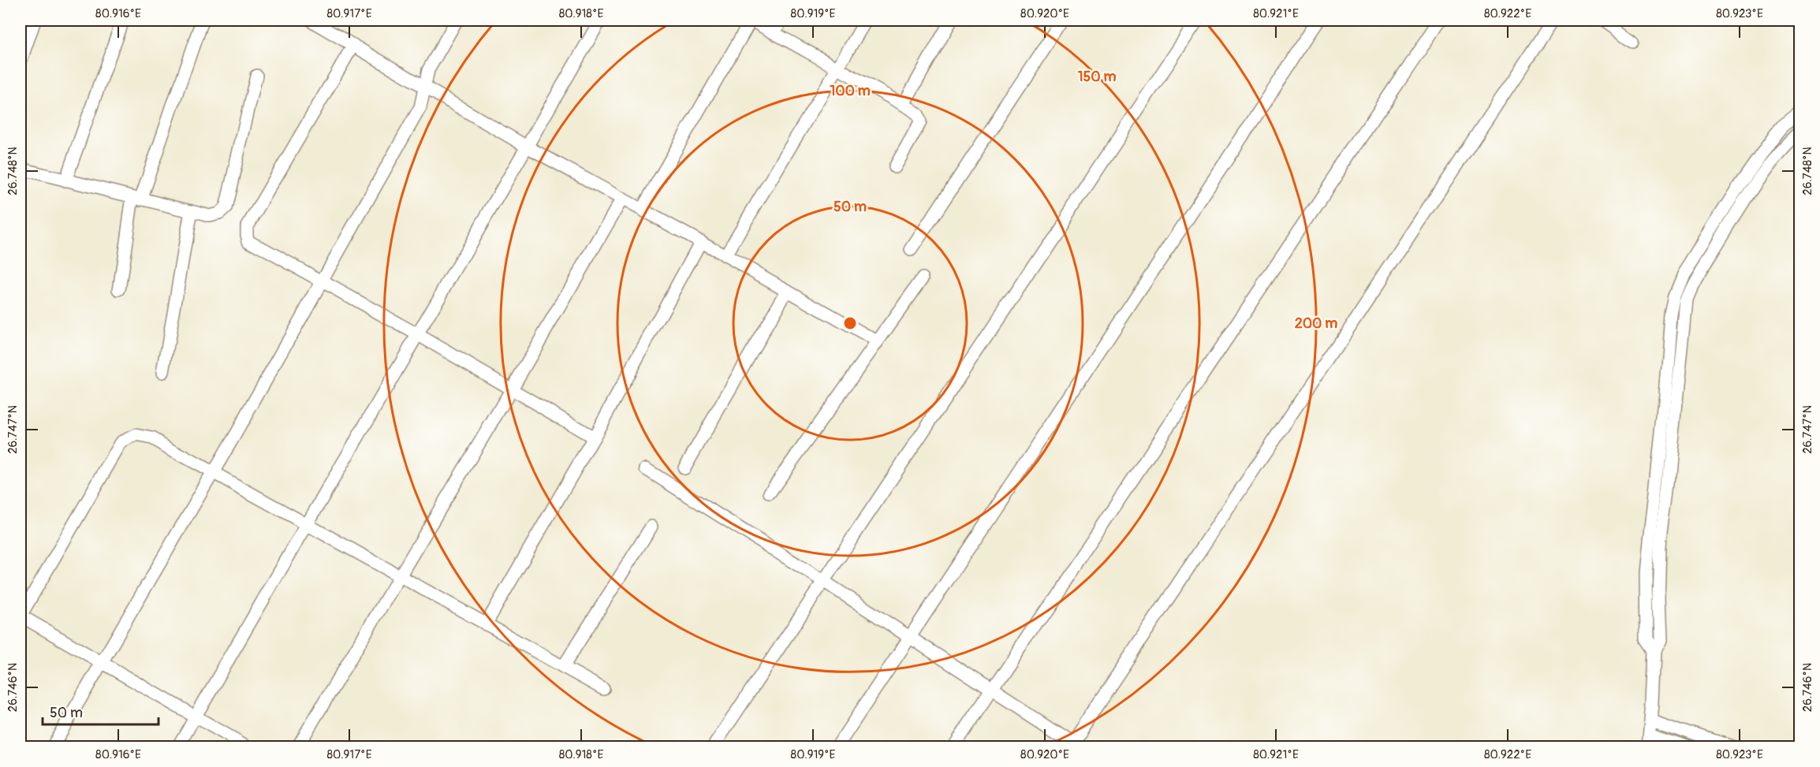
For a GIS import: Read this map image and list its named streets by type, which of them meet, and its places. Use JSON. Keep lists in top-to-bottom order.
{
  "scale_bar": "50 m",
  "coordinates": [
    "80.916°E",
    "80.917°E",
    "80.918°E",
    "80.919°E",
    "80.920°E",
    "80.921°E",
    "80.922°E",
    "80.923°E",
    "26.748°N",
    "26.747°N",
    "26.746°N"
  ],
  "rings": [
    "150 m",
    "100 m",
    "50 m",
    "200 m"
  ]
}
